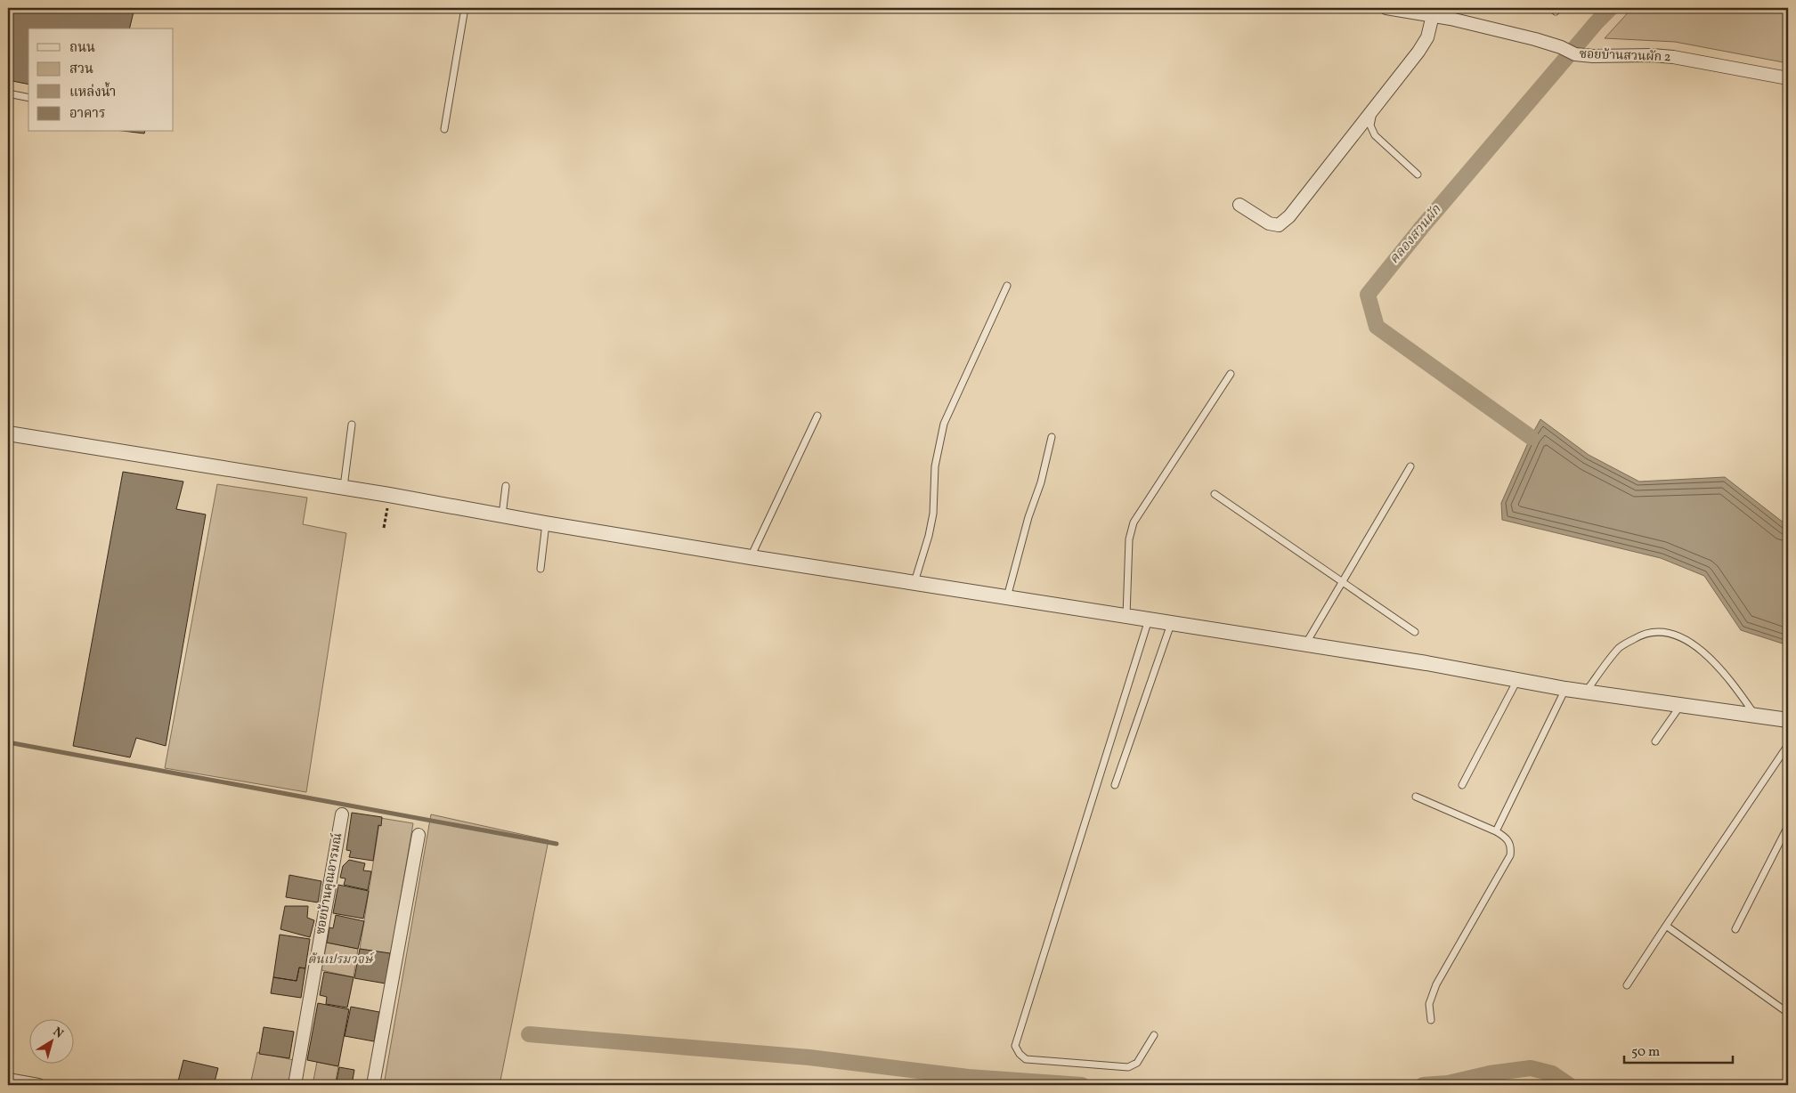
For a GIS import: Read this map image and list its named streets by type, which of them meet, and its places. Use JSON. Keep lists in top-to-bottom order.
{
  "streets": {
    "street": ["ซอยบ้านสวนผัก 2", "ซอยบ้านคุณอารมณ์"]
  },
  "water": ["คลองสวนผัก"],
  "parks": ["ต้นเปรมวจษ์"],
  "legend": [
    "ถนน",
    "สวน",
    "แหล่งน้ำ",
    "อาคาร"
  ],
  "scale_bar": "50 m",
  "north": "top right"
}
